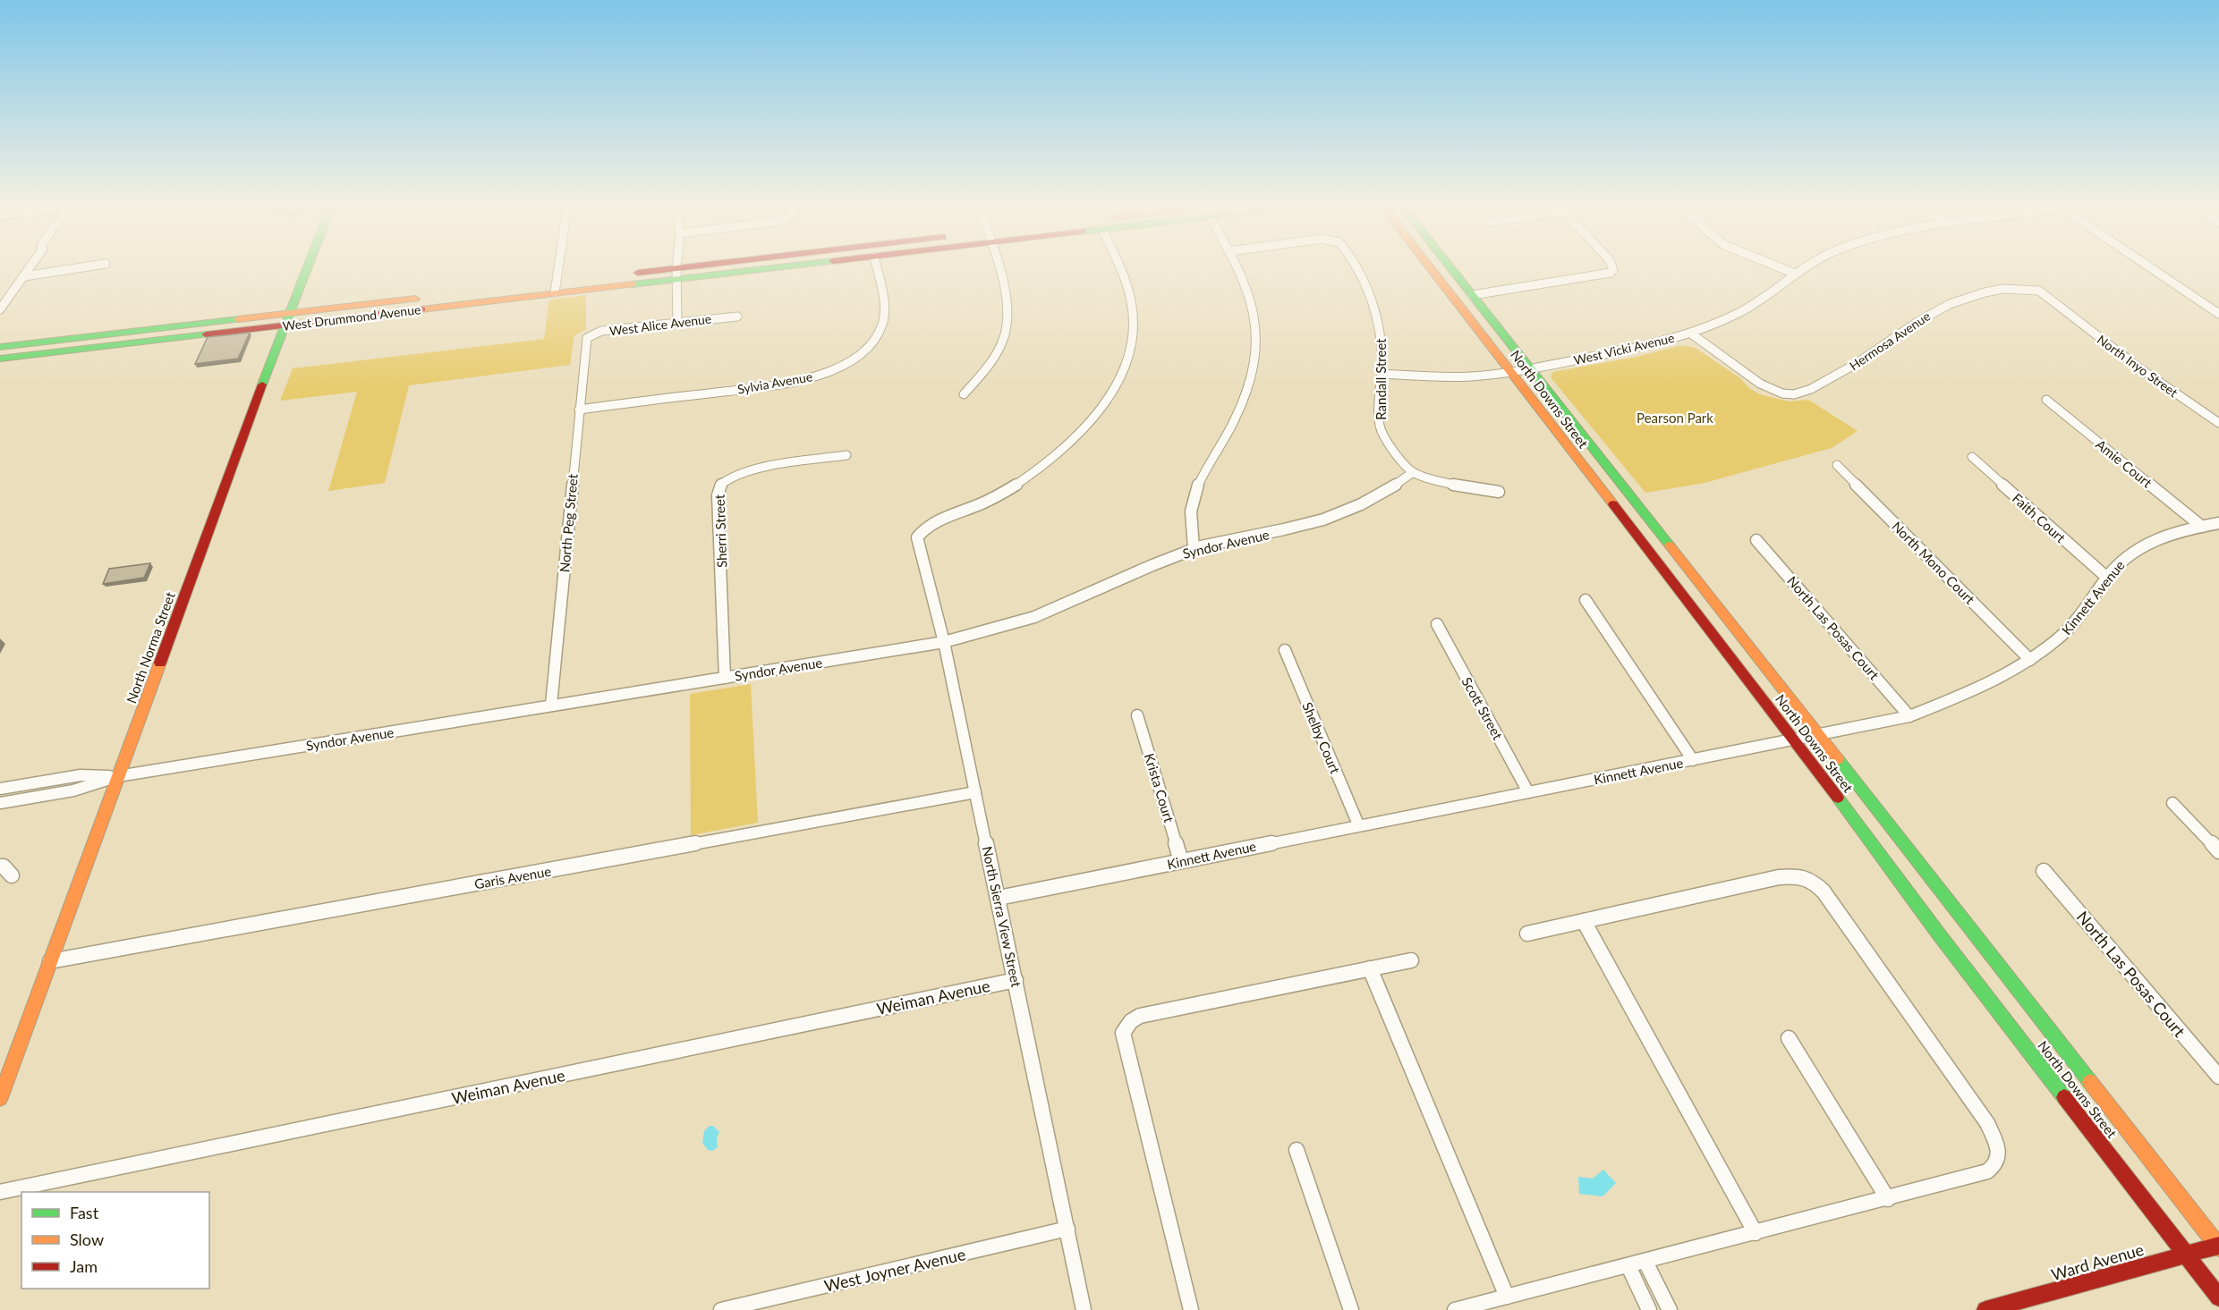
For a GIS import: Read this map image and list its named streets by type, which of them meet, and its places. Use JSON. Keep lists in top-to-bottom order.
{
  "streets": {
    "street": [
      "West Drummond Avenue",
      "West Alice Avenue",
      "Hermosa Avenue",
      "West Vicki Avenue",
      "North Inyo Street",
      "Randall Street",
      "Sylvia Avenue",
      "North Downs Street",
      "Amie Court",
      "Faith Court",
      "North Peg Street",
      "Sherri Street",
      "Syndor Avenue",
      "North Mono Court",
      "Kinnett Avenue",
      "North Las Posas Court",
      "North Norma Street",
      "Scott Street",
      "Shelby Court",
      "Krista Court",
      "Garis Avenue",
      "North Sierra View Street",
      "Weiman Avenue",
      "Ward Avenue",
      "West Joyner Avenue"
    ]
  },
  "crossings": [
    ["West Drummond Avenue", "North Norma Street"],
    ["West Alice Avenue", "North Peg Street"],
    ["Hermosa Avenue", "West Vicki Avenue"],
    ["Hermosa Avenue", "North Inyo Street"],
    ["West Vicki Avenue", "Randall Street"],
    ["West Vicki Avenue", "North Downs Street"],
    ["Randall Street", "Syndor Avenue"],
    ["Sylvia Avenue", "North Peg Street"],
    ["North Downs Street", "Kinnett Avenue"],
    ["North Downs Street", "Ward Avenue"],
    ["Amie Court", "Kinnett Avenue"],
    ["Faith Court", "Kinnett Avenue"],
    ["North Peg Street", "Syndor Avenue"],
    ["Sherri Street", "Syndor Avenue"],
    ["Syndor Avenue", "North Norma Street"],
    ["Syndor Avenue", "North Sierra View Street"],
    ["North Mono Court", "Kinnett Avenue"],
    ["Kinnett Avenue", "North Las Posas Court"],
    ["Kinnett Avenue", "Scott Street"],
    ["Kinnett Avenue", "Shelby Court"],
    ["Kinnett Avenue", "Krista Court"],
    ["Kinnett Avenue", "North Sierra View Street"],
    ["North Norma Street", "Garis Avenue"],
    ["Garis Avenue", "North Sierra View Street"],
    ["North Sierra View Street", "Weiman Avenue"],
    ["North Sierra View Street", "West Joyner Avenue"]
  ],
  "parks": ["Pearson Park"],
  "legend": ["Fast", "Slow", "Jam"]
}
